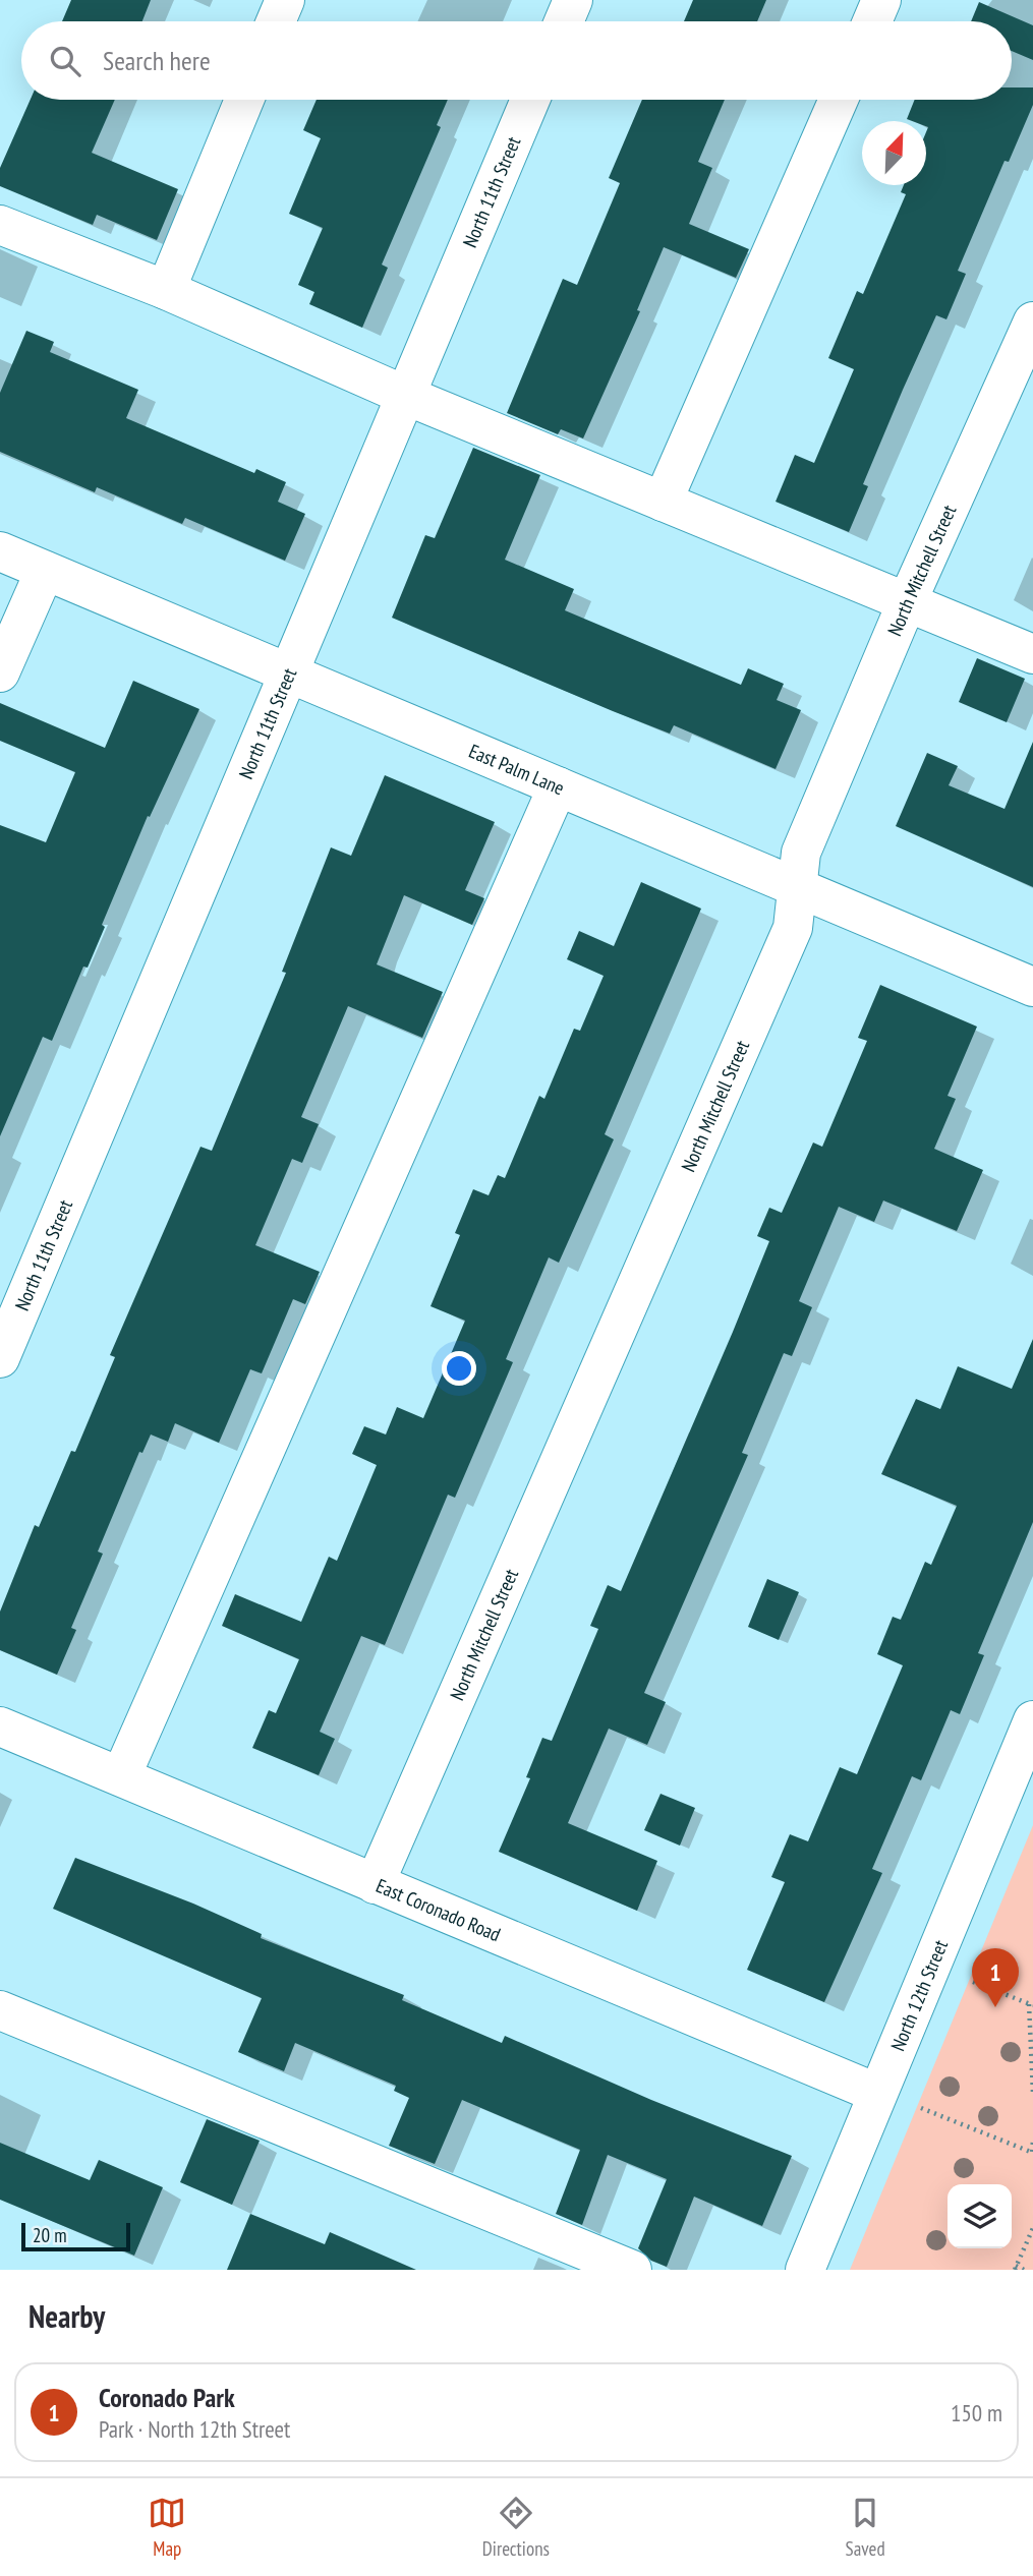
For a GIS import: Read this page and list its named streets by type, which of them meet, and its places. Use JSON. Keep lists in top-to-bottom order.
{
  "streets": {
    "street": [
      "North 11th Street",
      "North Mitchell Street",
      "East Palm Lane",
      "East Coronado Road",
      "North 12th Street"
    ]
  },
  "crossings": [
    ["North 11th Street", "East Palm Lane"],
    ["North Mitchell Street", "East Palm Lane"],
    ["North Mitchell Street", "East Coronado Road"],
    ["East Coronado Road", "North 12th Street"]
  ],
  "scale_bar": "20 m",
  "north": "top right",
  "page": {
    "search": "Search here",
    "pins": "1",
    "scale": "20 m",
    "heading": "Nearby",
    "list": [
      {
        "mark": "1",
        "name": "Coronado Park",
        "note": "Park · North 12th Street",
        "value": "150 m"
      }
    ],
    "nav": ["Map", "Directions", "Saved"]
  }
}
